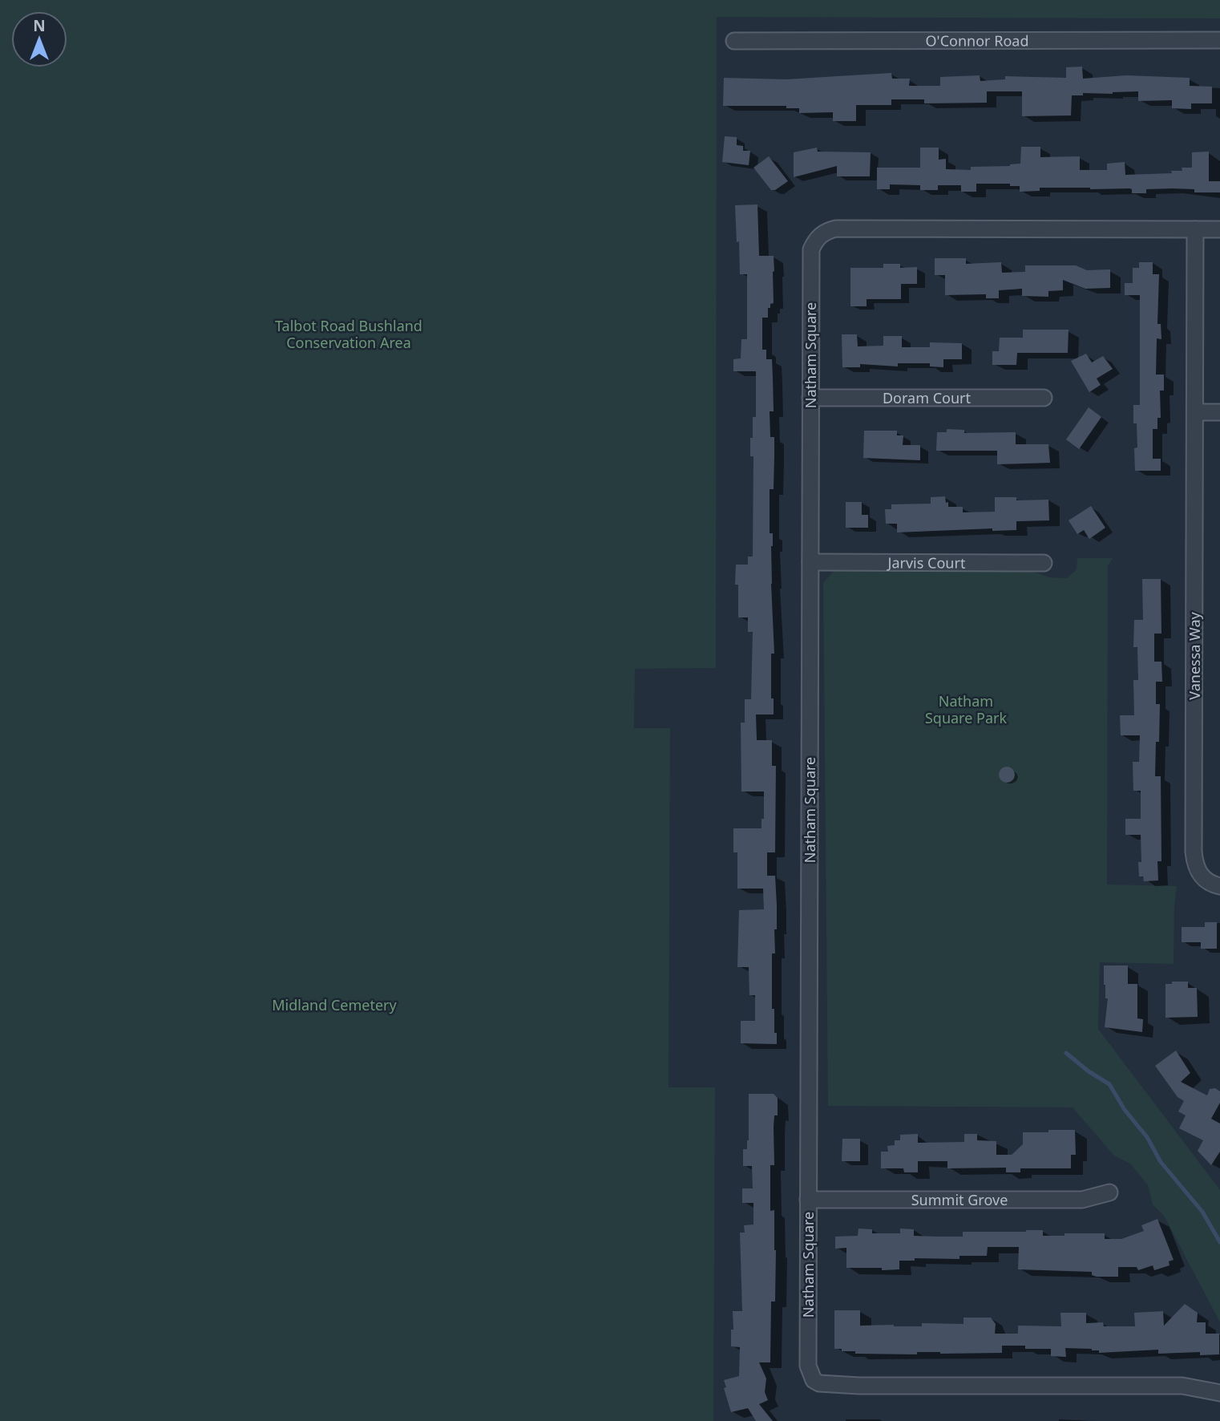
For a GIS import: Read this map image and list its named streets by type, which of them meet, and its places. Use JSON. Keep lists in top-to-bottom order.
{
  "streets": {
    "street": [
      "O'Connor Road",
      "Natham Square",
      "Doram Court",
      "Jarvis Court",
      "Vanessa Way",
      "Summit Grove"
    ]
  },
  "crossings": [
    ["Natham Square", "Doram Court"],
    ["Natham Square", "Jarvis Court"],
    ["Natham Square", "Vanessa Way"],
    ["Natham Square", "Summit Grove"]
  ],
  "parks": ["Talbot Road Bushland Conservation Area", "Natham Square Park", "Midland Cemetery"],
  "north": "top"
}
